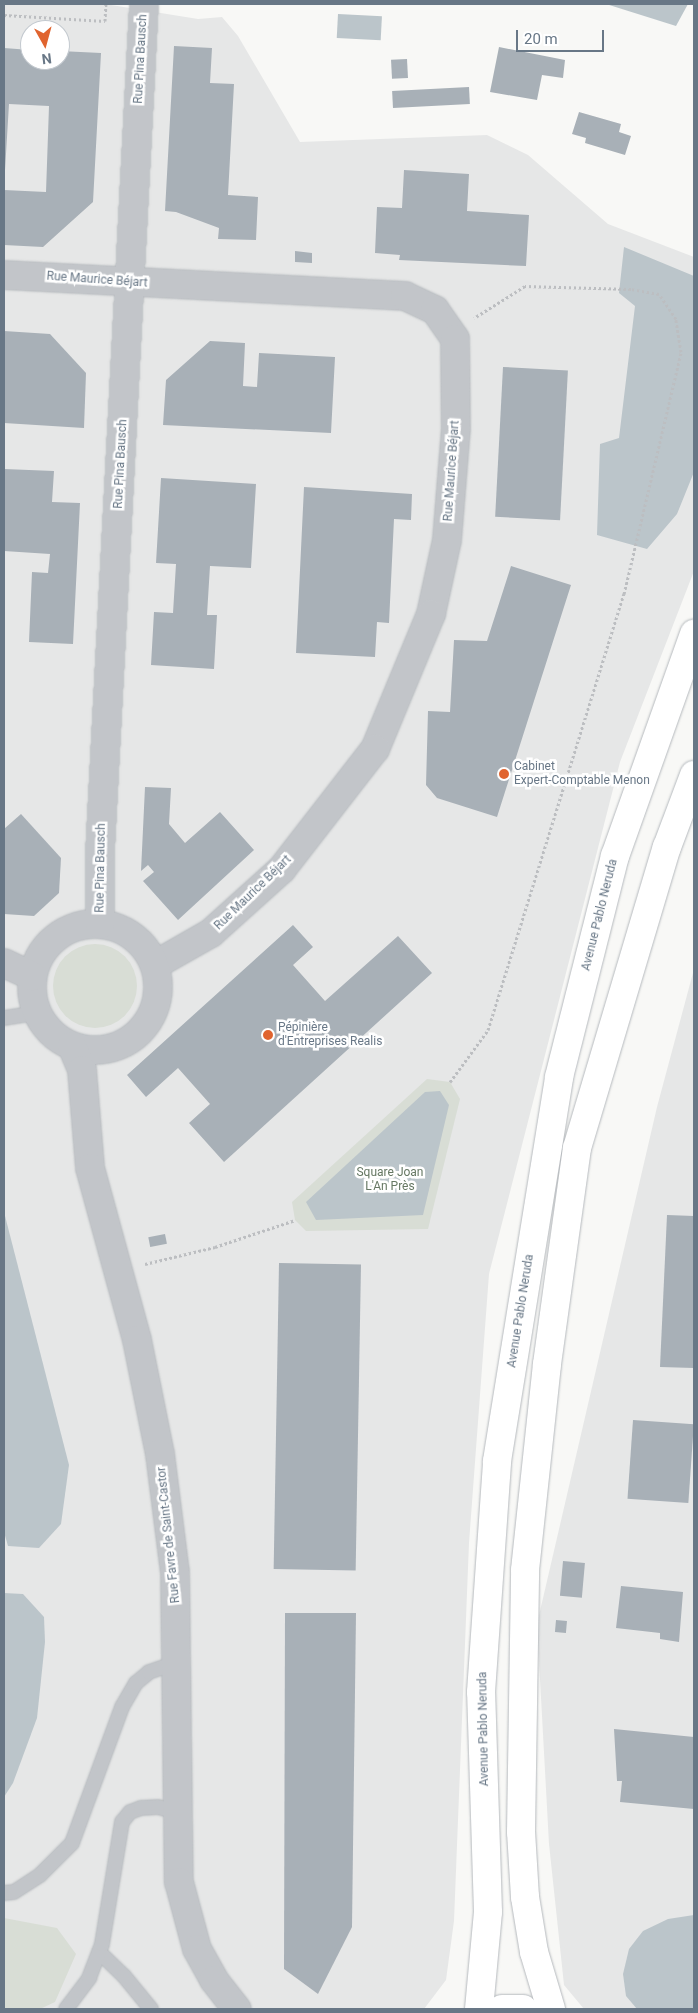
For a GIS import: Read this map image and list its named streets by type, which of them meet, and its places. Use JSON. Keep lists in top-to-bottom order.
{
  "streets": {
    "main road": ["Avenue Pablo Neruda"],
    "street": ["Rue Pina Bausch", "Rue Maurice Béjart", "Rue Favre de Saint-Castor"]
  },
  "crossings": [
    ["Rue Pina Bausch", "Rue Maurice Béjart"],
    ["Rue Pina Bausch", "Rue Favre de Saint-Castor"],
    ["Rue Maurice Béjart", "Rue Favre de Saint-Castor"]
  ],
  "parks": ["Square Joan L'An Près"],
  "places": ["Cabinet Expert-Comptable Menon", "Pépinière d'Entreprises Realis"],
  "scale_bar": "20 m",
  "north": "bottom"
}
